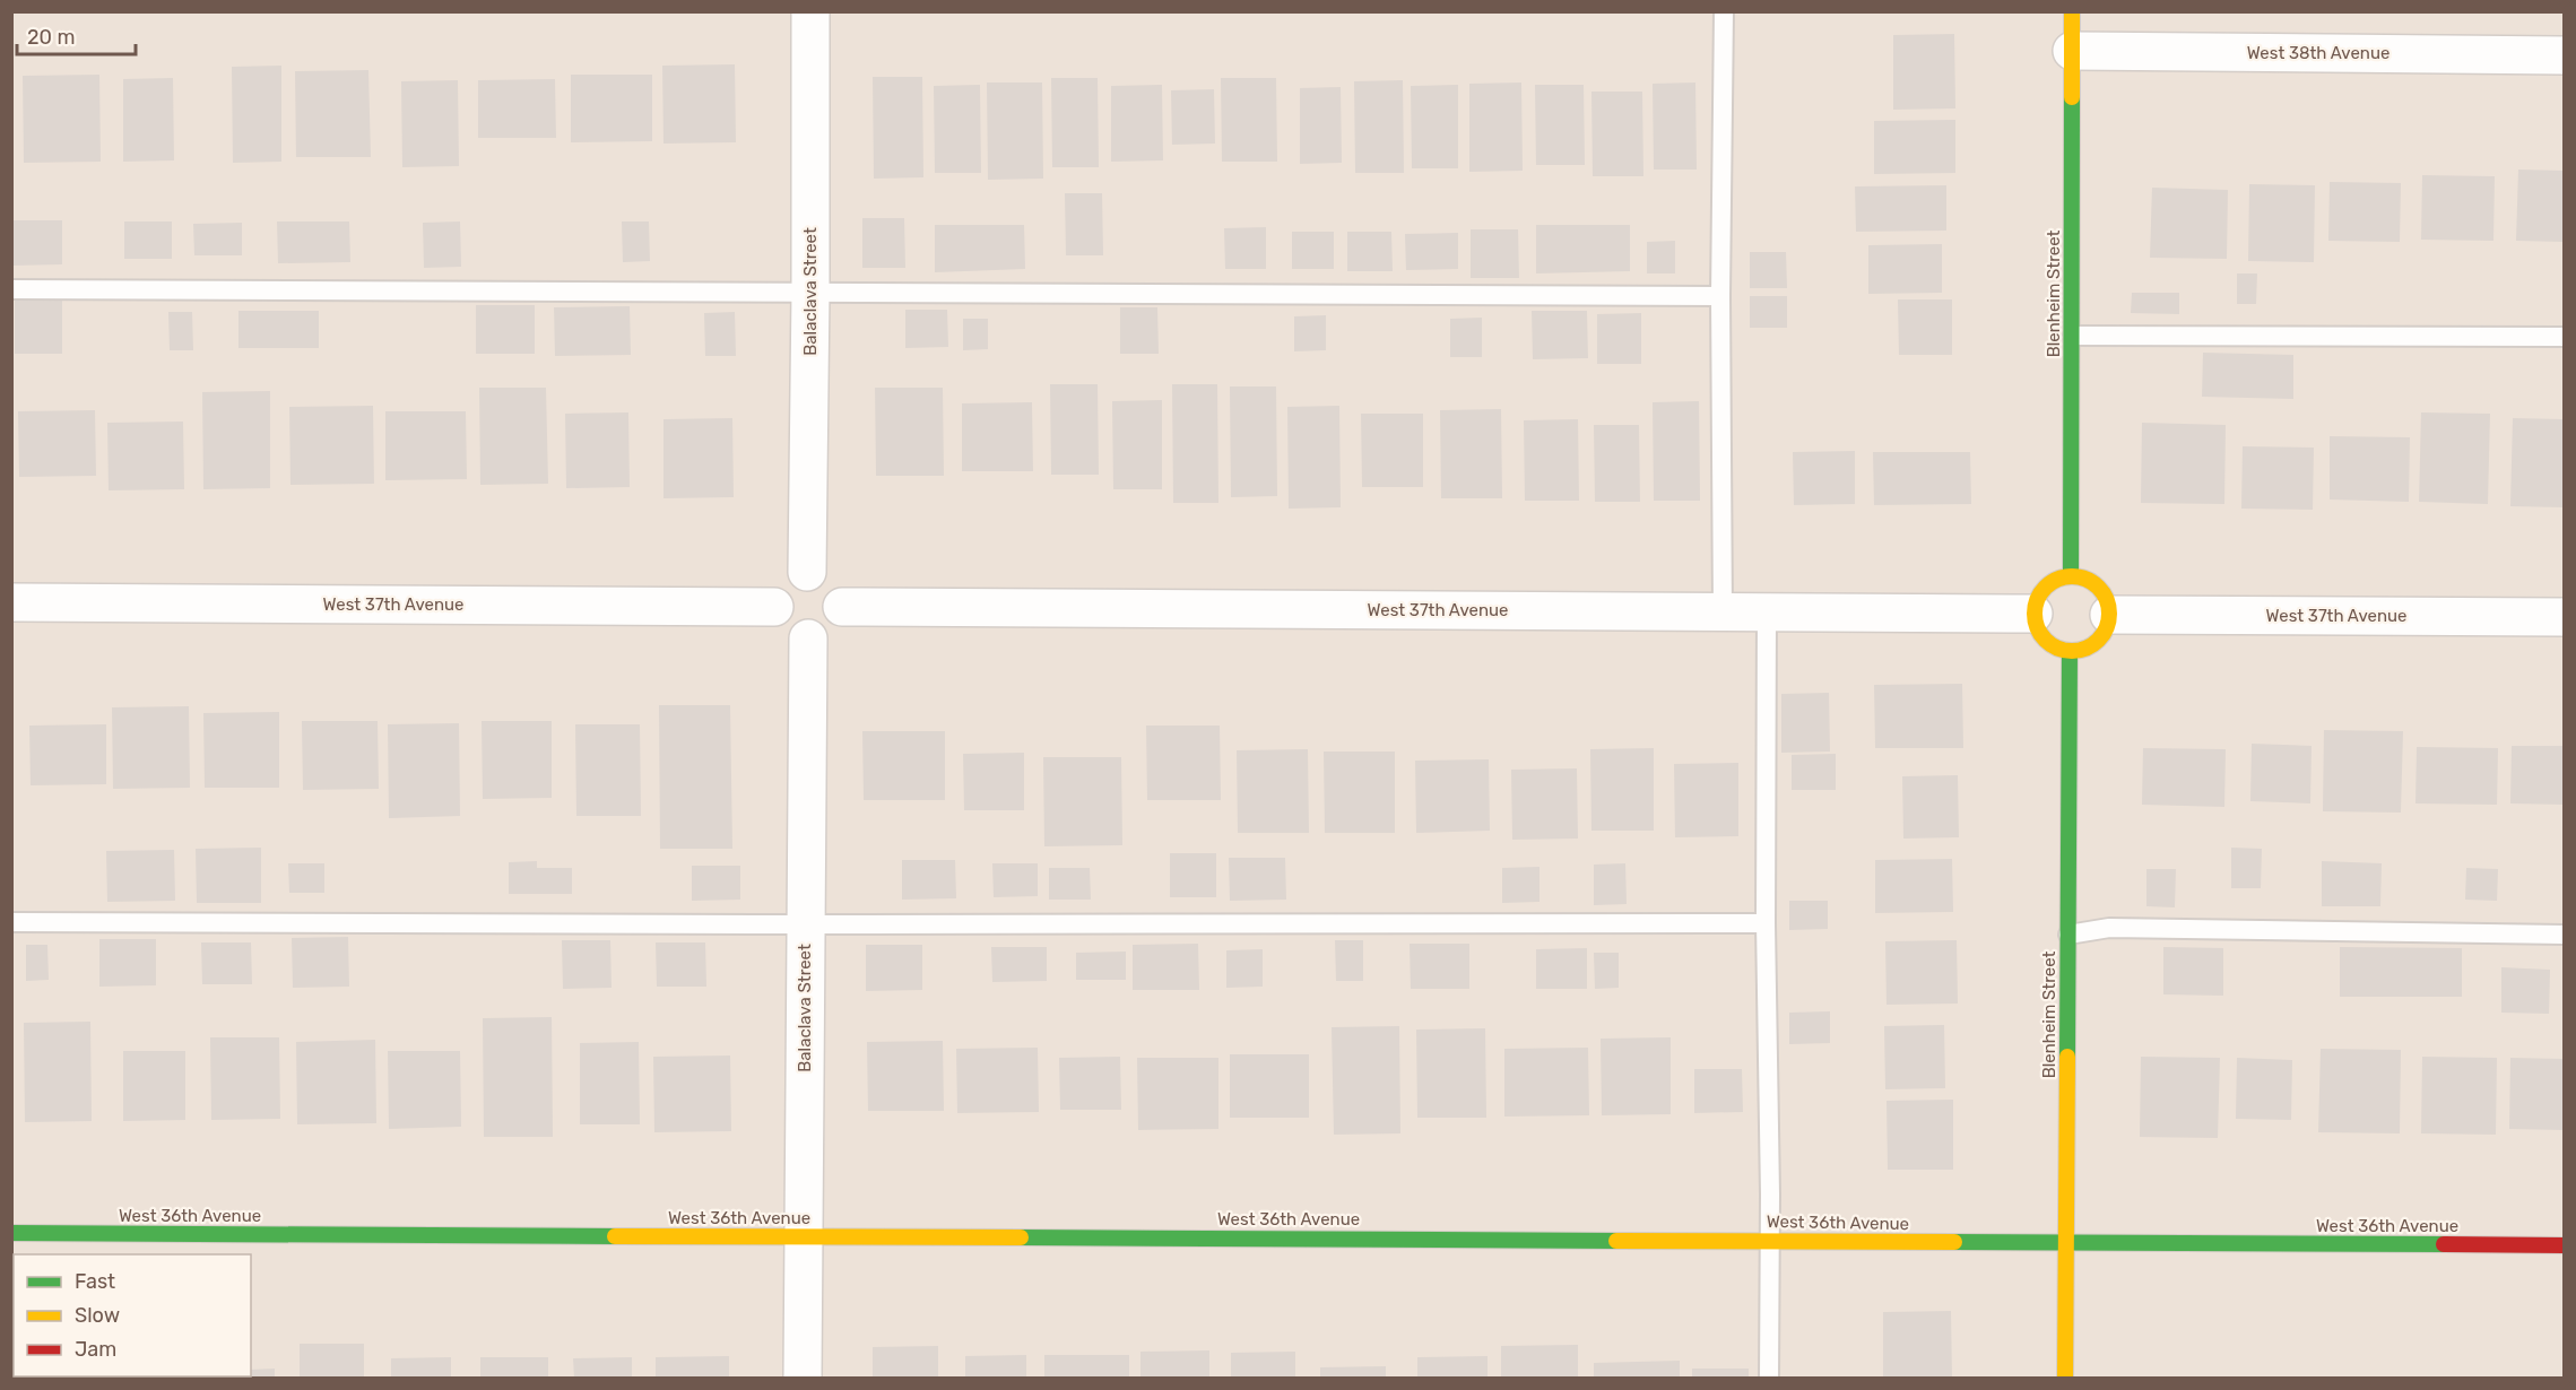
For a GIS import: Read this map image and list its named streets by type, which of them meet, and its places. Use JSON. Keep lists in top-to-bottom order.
{
  "streets": {
    "street": [
      "West 38th Avenue",
      "Balaclava Street",
      "Blenheim Street",
      "West 37th Avenue",
      "West 36th Avenue"
    ]
  },
  "crossings": [
    ["West 38th Avenue", "Blenheim Street"],
    ["Balaclava Street", "West 37th Avenue"],
    ["Balaclava Street", "West 36th Avenue"],
    ["Blenheim Street", "West 37th Avenue"],
    ["Blenheim Street", "West 36th Avenue"]
  ],
  "legend": ["Fast", "Slow", "Jam"],
  "scale_bar": "20 m"
}
